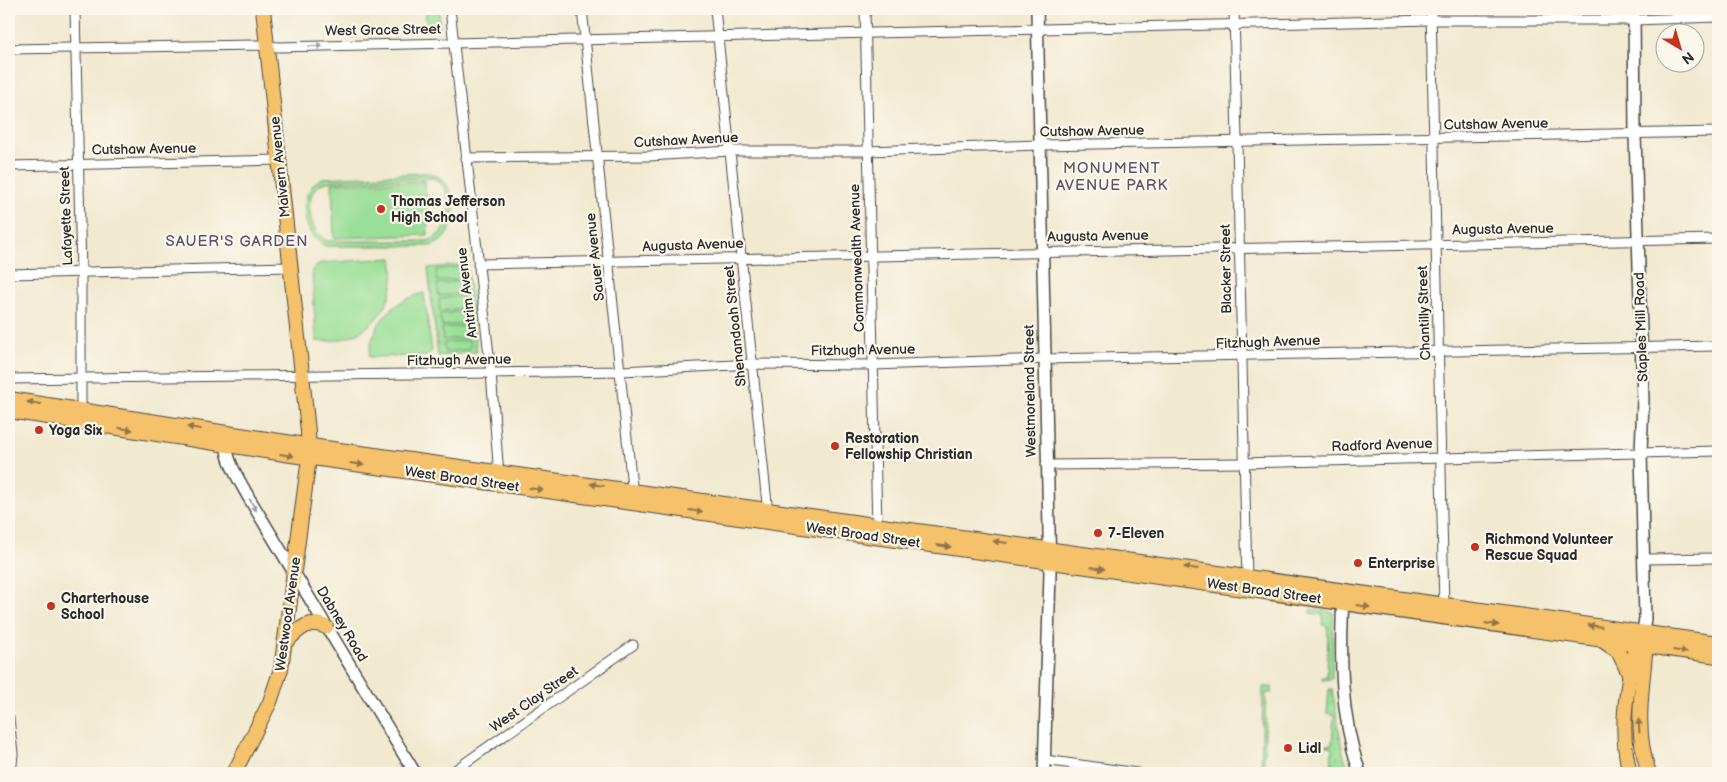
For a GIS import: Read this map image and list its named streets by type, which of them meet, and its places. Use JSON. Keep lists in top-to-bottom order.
{
  "streets": {
    "main road": [
      "Malvern Avenue",
      "Staples Mill Road",
      "West Broad Street",
      "Westwood Avenue"
    ],
    "street": [
      "West Grace Street",
      "Cutshaw Avenue",
      "Lafayette Street",
      "Augusta Avenue",
      "Sauer Avenue",
      "Commonwealth Avenue",
      "Blacker Street",
      "Antrim Avenue",
      "Chantilly Street",
      "Shenandoah Street",
      "Fitzhugh Avenue",
      "Westmoreland Street",
      "Radford Avenue",
      "Dabney Road",
      "West Clay Street"
    ]
  },
  "crossings": [
    ["West Grace Street", "Malvern Avenue"],
    ["West Grace Street", "Lafayette Street"],
    ["West Grace Street", "Sauer Avenue"],
    ["West Grace Street", "Commonwealth Avenue"],
    ["West Grace Street", "Blacker Street"],
    ["West Grace Street", "Antrim Avenue"],
    ["West Grace Street", "Chantilly Street"],
    ["West Grace Street", "Shenandoah Street"],
    ["West Grace Street", "Staples Mill Road"],
    ["West Grace Street", "Westmoreland Street"],
    ["Cutshaw Avenue", "Malvern Avenue"],
    ["Cutshaw Avenue", "Lafayette Street"],
    ["Cutshaw Avenue", "Sauer Avenue"],
    ["Cutshaw Avenue", "Commonwealth Avenue"],
    ["Cutshaw Avenue", "Blacker Street"],
    ["Cutshaw Avenue", "Antrim Avenue"],
    ["Cutshaw Avenue", "Chantilly Street"],
    ["Cutshaw Avenue", "Shenandoah Street"],
    ["Cutshaw Avenue", "Staples Mill Road"],
    ["Cutshaw Avenue", "Westmoreland Street"],
    ["Malvern Avenue", "Fitzhugh Avenue"],
    ["Malvern Avenue", "West Broad Street"],
    ["Malvern Avenue", "Westwood Avenue"],
    ["Lafayette Street", "Fitzhugh Avenue"],
    ["Lafayette Street", "West Broad Street"],
    ["Augusta Avenue", "Sauer Avenue"],
    ["Augusta Avenue", "Commonwealth Avenue"],
    ["Augusta Avenue", "Blacker Street"],
    ["Augusta Avenue", "Antrim Avenue"],
    ["Augusta Avenue", "Chantilly Street"],
    ["Augusta Avenue", "Shenandoah Street"],
    ["Augusta Avenue", "Staples Mill Road"],
    ["Augusta Avenue", "Westmoreland Street"],
    ["Sauer Avenue", "Fitzhugh Avenue"],
    ["Sauer Avenue", "West Broad Street"],
    ["Commonwealth Avenue", "Fitzhugh Avenue"],
    ["Commonwealth Avenue", "West Broad Street"],
    ["Blacker Street", "Fitzhugh Avenue"],
    ["Blacker Street", "Radford Avenue"],
    ["Blacker Street", "West Broad Street"],
    ["Antrim Avenue", "Fitzhugh Avenue"],
    ["Antrim Avenue", "West Broad Street"],
    ["Chantilly Street", "Fitzhugh Avenue"],
    ["Chantilly Street", "Radford Avenue"],
    ["Chantilly Street", "West Broad Street"],
    ["Shenandoah Street", "Fitzhugh Avenue"],
    ["Shenandoah Street", "West Broad Street"],
    ["Staples Mill Road", "Fitzhugh Avenue"],
    ["Staples Mill Road", "Radford Avenue"],
    ["Staples Mill Road", "West Broad Street"],
    ["Fitzhugh Avenue", "Westmoreland Street"],
    ["Westmoreland Street", "Radford Avenue"],
    ["Westmoreland Street", "West Broad Street"],
    ["West Broad Street", "Westwood Avenue"],
    ["West Broad Street", "Dabney Road"],
    ["Westwood Avenue", "Dabney Road"]
  ],
  "one_way": ["Dabney Road"],
  "districts": ["MONUMENT AVENUE PARK", "SAUER'S GARDEN"],
  "places": [
    "Thomas Jefferson High School",
    "Yoga Six",
    "Restoration Fellowship Christian",
    "7-Eleven",
    "Richmond Volunteer Rescue Squad",
    "Enterprise",
    "Charterhouse School",
    "Lidl"
  ],
  "north": "bottom right"
}
